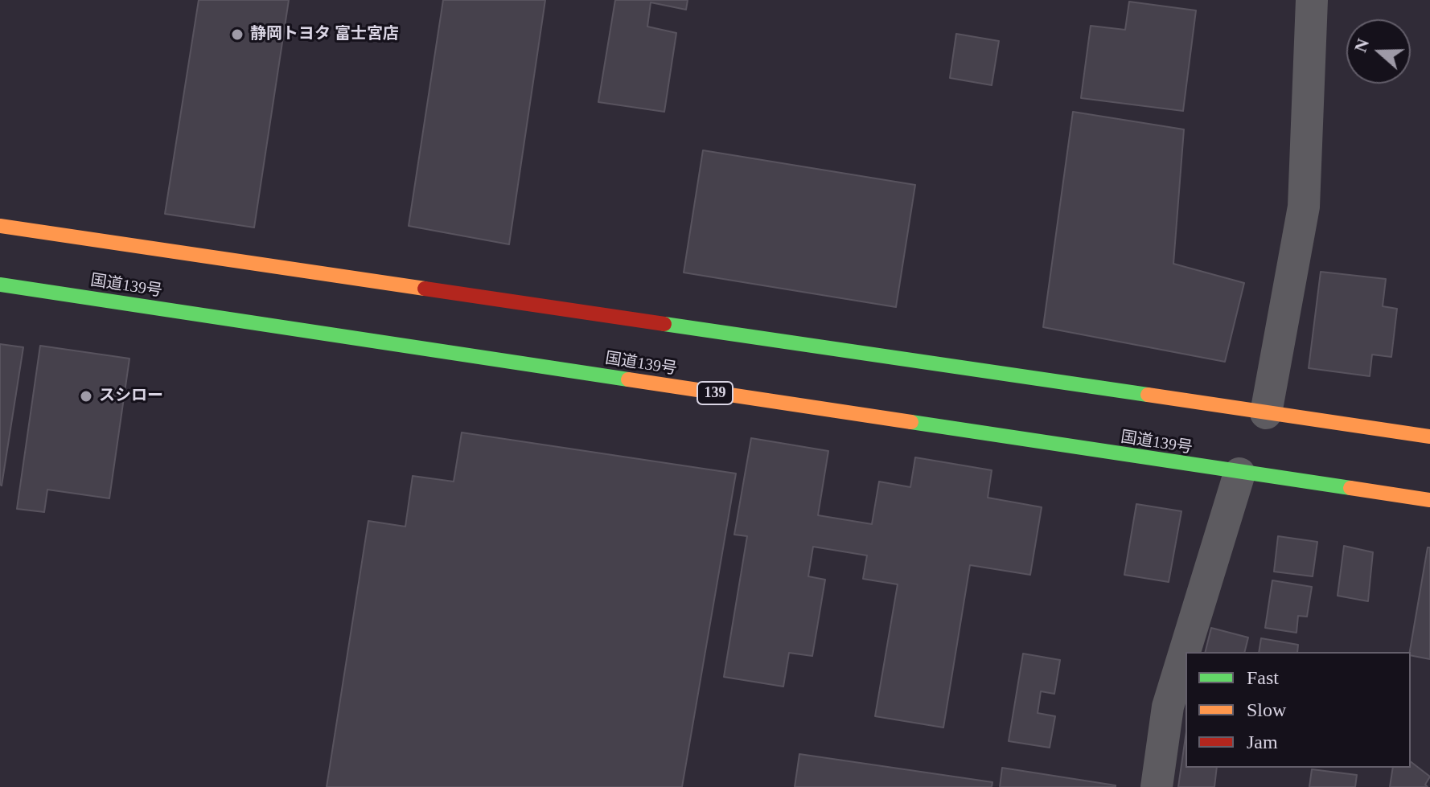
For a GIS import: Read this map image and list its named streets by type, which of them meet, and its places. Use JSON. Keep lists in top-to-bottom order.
{
  "streets": {
    "highway": ["国道139号", "139"]
  },
  "places": ["静岡トヨタ 富士宮店", "スシロー"],
  "legend": ["Fast", "Slow", "Jam"],
  "north": "left"
}
